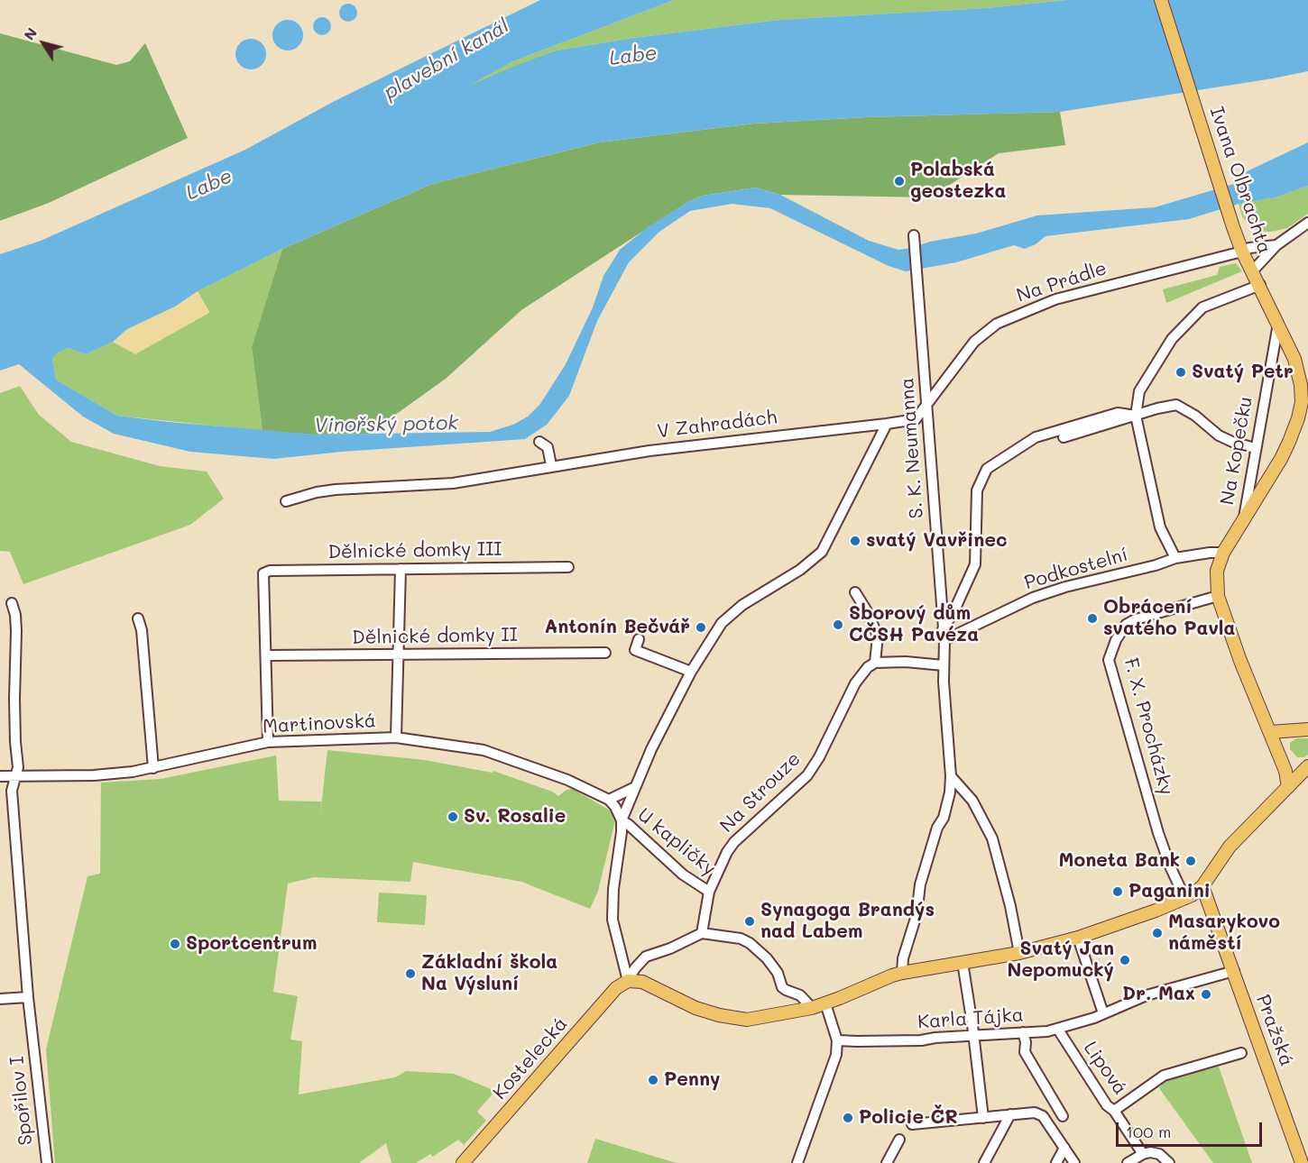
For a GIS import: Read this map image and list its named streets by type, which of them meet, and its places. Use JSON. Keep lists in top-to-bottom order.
{
  "streets": {
    "main road": ["Ivana Olbrachta", "Pražská", "Kostelecká"],
    "street": [
      "Na Prádle",
      "V Zahradách",
      "S. K. Neumanna",
      "Na Kopečku",
      "Dělnické domky III",
      "Podkostelní",
      "Dělnické domky II",
      "Martinovská",
      "F. X. Procházky",
      "Na Strouze",
      "U kapličky",
      "Karla Tájka",
      "Lipová",
      "Spořilov I"
    ]
  },
  "crossings": [
    ["Ivana Olbrachta", "Na Prádle"],
    ["Ivana Olbrachta", "Na Kopečku"],
    ["Ivana Olbrachta", "Podkostelní"],
    ["Ivana Olbrachta", "F. X. Procházky"],
    ["Na Prádle", "V Zahradách"],
    ["Na Prádle", "S. K. Neumanna"],
    ["S. K. Neumanna", "Podkostelní"],
    ["Dělnické domky III", "Dělnické domky II"],
    ["Martinovská", "Spořilov I"],
    ["Na Strouze", "U kapličky"],
    ["Karla Tájka", "Lipová"]
  ],
  "water": ["Labe", "plavební kanál", "Vinořský potok"],
  "places": [
    "Polabská geostezka",
    "Svatý Petr",
    "svatý Vavřinec",
    "Obrácení svatého Pavla",
    "Sborový dům CČSH Pavéza",
    "Antonín Bečvář",
    "Sv. Rosalie",
    "Moneta Bank",
    "Paganini",
    "Synagoga Brandýs nad Labem",
    "Masarykovo náměstí",
    "Sportcentrum",
    "Svatý Jan Nepomucký",
    "Základní škola Na Výsluní",
    "Dr. Max",
    "Penny",
    "Policie ČR"
  ],
  "scale_bar": "100 m",
  "north": "top left"
}
